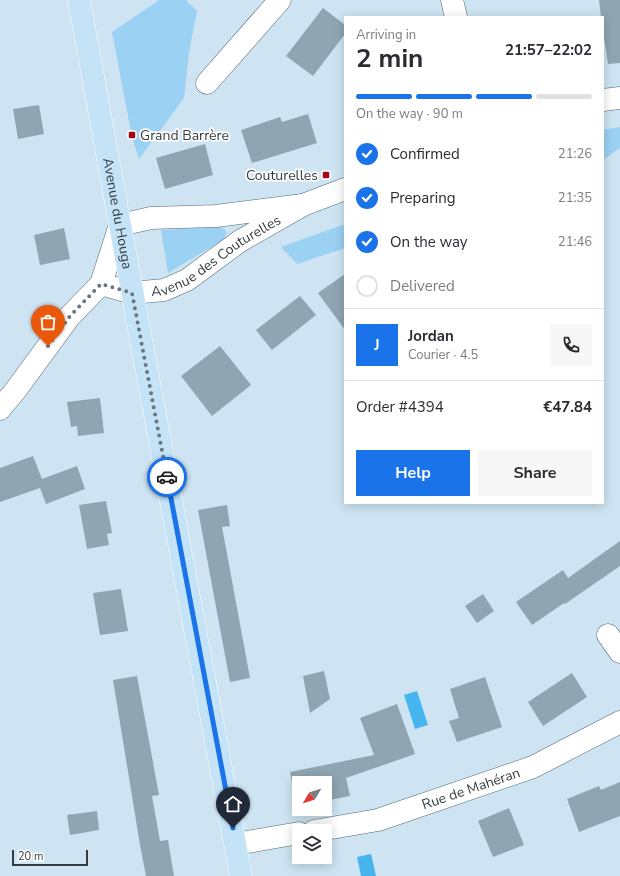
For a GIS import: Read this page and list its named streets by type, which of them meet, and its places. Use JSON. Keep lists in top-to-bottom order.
{
  "streets": {
    "main road": ["Avenue du Houga"],
    "street": ["Avenue des Couturelles", "Rue de Mahéran"]
  },
  "crossings": [
    ["Avenue du Houga", "Avenue des Couturelles"]
  ],
  "places": {
    "transit": ["Grand Barrère", "Couturelles"]
  },
  "scale_bar": "20 m",
  "north": "bottom left",
  "page": {
    "heading": ["2 min", "Arriving in", "21:57–22:02"],
    "panel": [
      "Jordan",
      "Courier · 4.5",
      "Order #4394",
      "€47.84"
    ],
    "bar": "On the way · 90 m",
    "list": [
      ["Confirmed", "21:26"],
      ["Preparing", "21:35"],
      ["On the way", "21:46"],
      "Delivered"
    ],
    "round": "J",
    "buttons": ["Help", "Share"],
    "scale": "20 m"
  }
}
